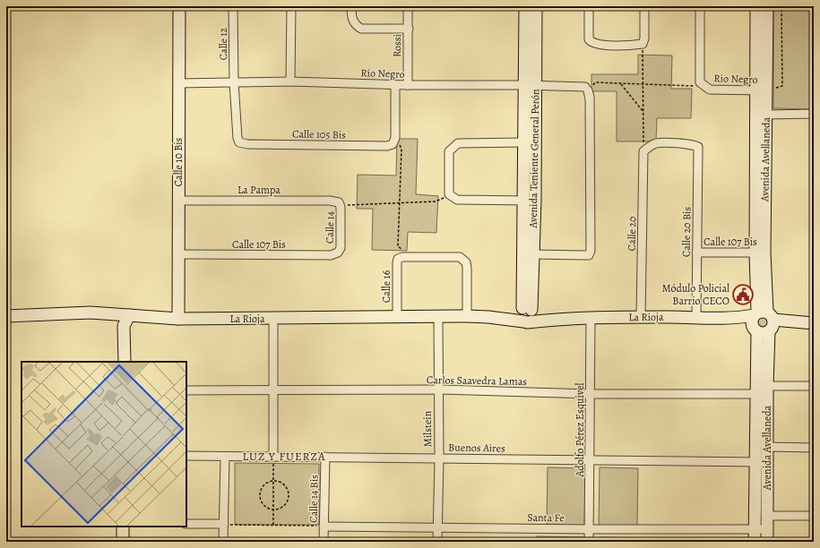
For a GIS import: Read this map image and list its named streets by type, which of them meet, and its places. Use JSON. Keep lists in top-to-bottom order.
{
  "streets": {
    "main road": [
      "Avenida Teniente General Perón",
      "Avenida Avellaneda",
      "Calle 10 Bis",
      "La Rioja"
    ],
    "street": [
      "Calle 12",
      "Rossi",
      "Río Negro",
      "Rio Negro",
      "Calle 105 Bis",
      "La Pampa",
      "Calle 14",
      "Calle 20 Bis",
      "Calle 20",
      "Calle 107 Bis",
      "Calle 16",
      "Carlos Saavedra Lamas",
      "Milstein",
      "Adolfo Pérez Esquivel",
      "Buenos Aires",
      "Calle 14 Bis",
      "Santa Fe"
    ]
  },
  "crossings": [
    ["Calle 12", "Río Negro"],
    ["Calle 12", "Calle 105 Bis"],
    ["Rossi", "Río Negro"],
    ["Río Negro", "Avenida Teniente General Perón"],
    ["Río Negro", "Calle 10 Bis"],
    ["Rio Negro", "Avenida Avellaneda"],
    ["Avenida Teniente General Perón", "La Rioja"],
    ["Avenida Avellaneda", "Calle 107 Bis"],
    ["Avenida Avellaneda", "La Rioja"],
    ["Avenida Avellaneda", "Carlos Saavedra Lamas"],
    ["Avenida Avellaneda", "Buenos Aires"],
    ["Avenida Avellaneda", "Santa Fe"],
    ["Calle 10 Bis", "La Pampa"],
    ["Calle 10 Bis", "Calle 107 Bis"],
    ["Calle 10 Bis", "La Rioja"],
    ["La Pampa", "Calle 14"],
    ["Calle 14", "Calle 107 Bis"],
    ["Calle 20 Bis", "Calle 20"],
    ["Calle 20 Bis", "Calle 107 Bis"],
    ["Calle 20 Bis", "La Rioja"],
    ["Calle 20", "La Rioja"],
    ["Calle 16", "La Rioja"],
    ["La Rioja", "Milstein"],
    ["La Rioja", "Adolfo Pérez Esquivel"],
    ["Carlos Saavedra Lamas", "Milstein"],
    ["Carlos Saavedra Lamas", "Adolfo Pérez Esquivel"],
    ["Milstein", "Buenos Aires"],
    ["Milstein", "Santa Fe"],
    ["Adolfo Pérez Esquivel", "Buenos Aires"],
    ["Adolfo Pérez Esquivel", "Santa Fe"],
    ["Buenos Aires", "Calle 14 Bis"],
    ["Calle 14 Bis", "Santa Fe"]
  ],
  "districts": ["LUZ Y FUERZA"],
  "places": {
    "public building": ["Módulo Policial Barrio CECO"]
  }
}
